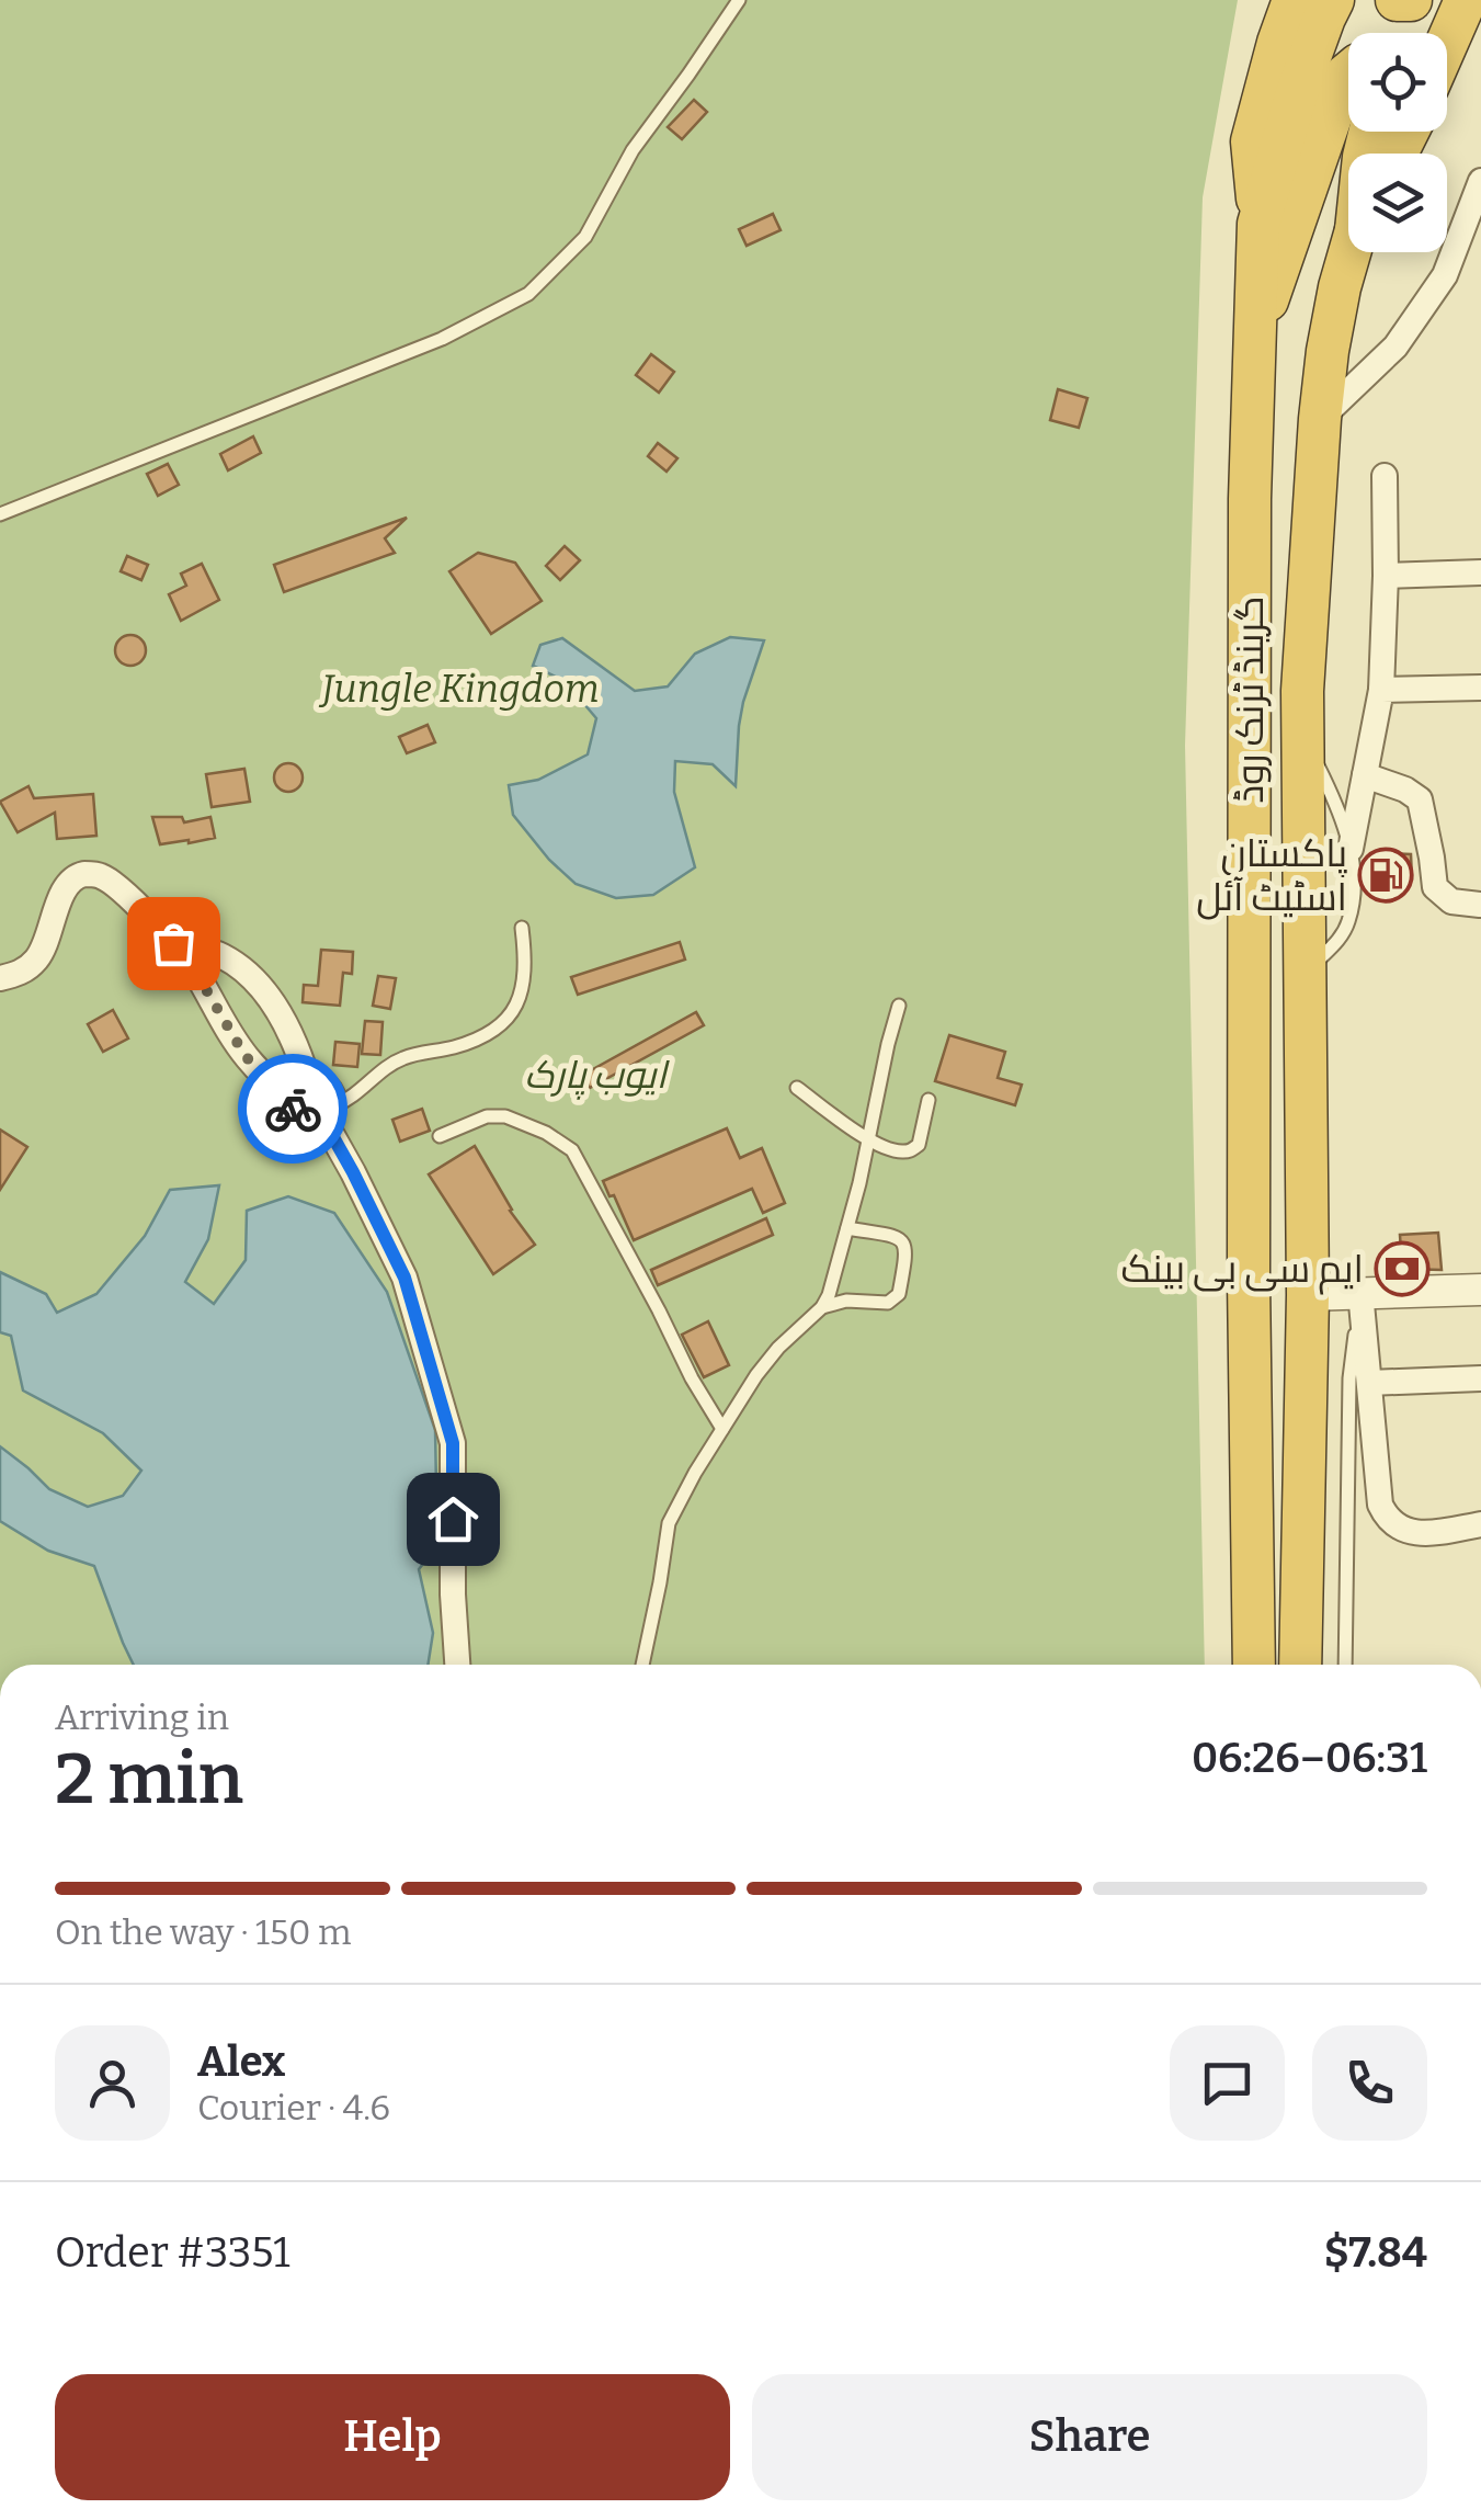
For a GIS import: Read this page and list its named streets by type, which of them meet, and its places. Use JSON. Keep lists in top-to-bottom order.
{
  "streets": {
    "highway": ["گرینڈ ٹرنک روڈ"]
  },
  "parks": ["Jungle Kingdom", "ایوب پارک"],
  "places": {
    "fuel station": ["پاکستان اسٹیٹ آئل"],
    "bank": ["ایم سی بی بینک"]
  },
  "page": {
    "heading": ["2 min", "Arriving in", "06:26–06:31"],
    "panel": [
      "Alex",
      "Courier · 4.6",
      "Order #3351",
      "$7.84"
    ],
    "bar": "On the way · 150 m",
    "buttons": ["Help", "Share"]
  }
}
